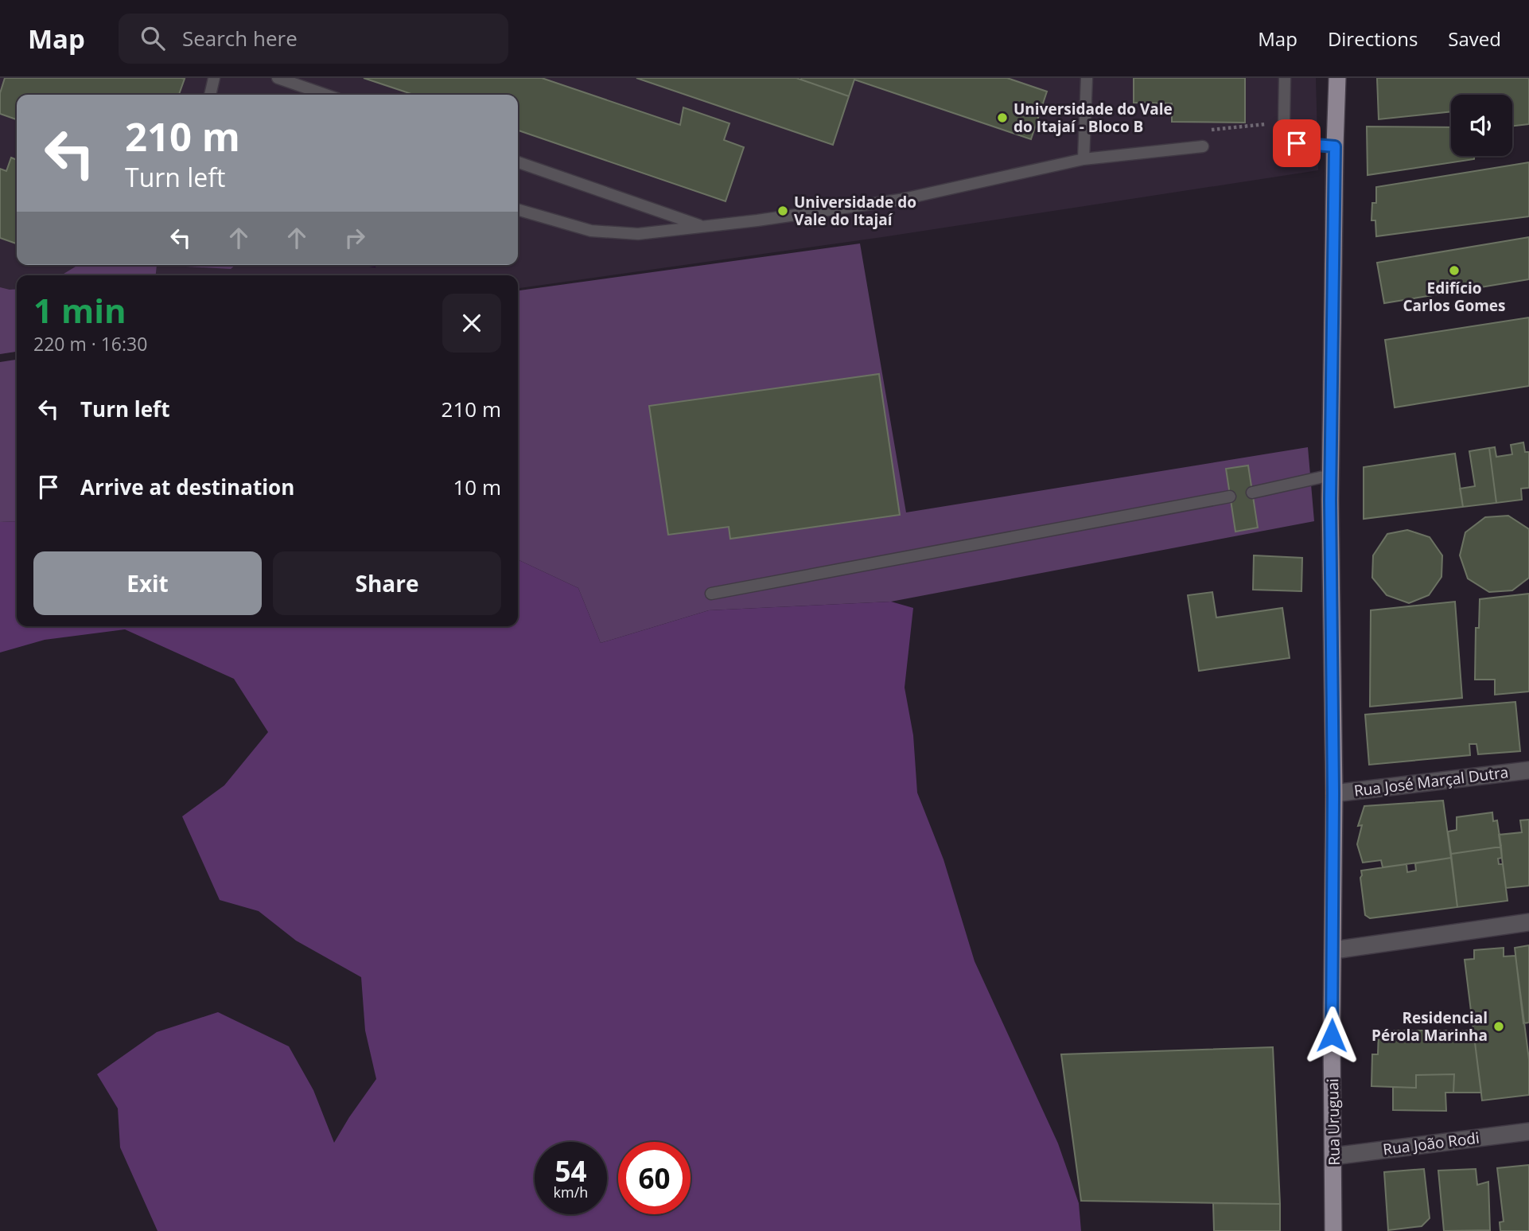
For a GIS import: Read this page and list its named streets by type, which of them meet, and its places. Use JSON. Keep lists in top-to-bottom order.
{
  "streets": {
    "main road": ["Rua Uruguai"],
    "street": ["Rua José Marçal Dutra", "Rua João Rodi"]
  },
  "crossings": [
    ["Rua José Marçal Dutra", "Rua Uruguai"],
    ["Rua Uruguai", "Rua João Rodi"]
  ],
  "places": [
    "Universidade do Vale do Itajaí - Bloco B",
    "Universidade do Vale do Itajaí",
    "Edifício Carlos Gomes",
    "Residencial Pérola Marinha"
  ],
  "page": {
    "header": "Map",
    "search": "Search here",
    "nav": ["Map", "Directions", "Saved"],
    "turn": ["210 m", "Turn left"],
    "heading": ["1 min", "220 m · 16:30"],
    "list": [
      {
        "name": "Turn left",
        "value": "210 m"
      },
      {
        "name": "Arrive at destination",
        "value": "10 m"
      }
    ],
    "buttons": ["Exit", "Share"],
    "speed": "54 km/h",
    "limit": "60"
  }
}
